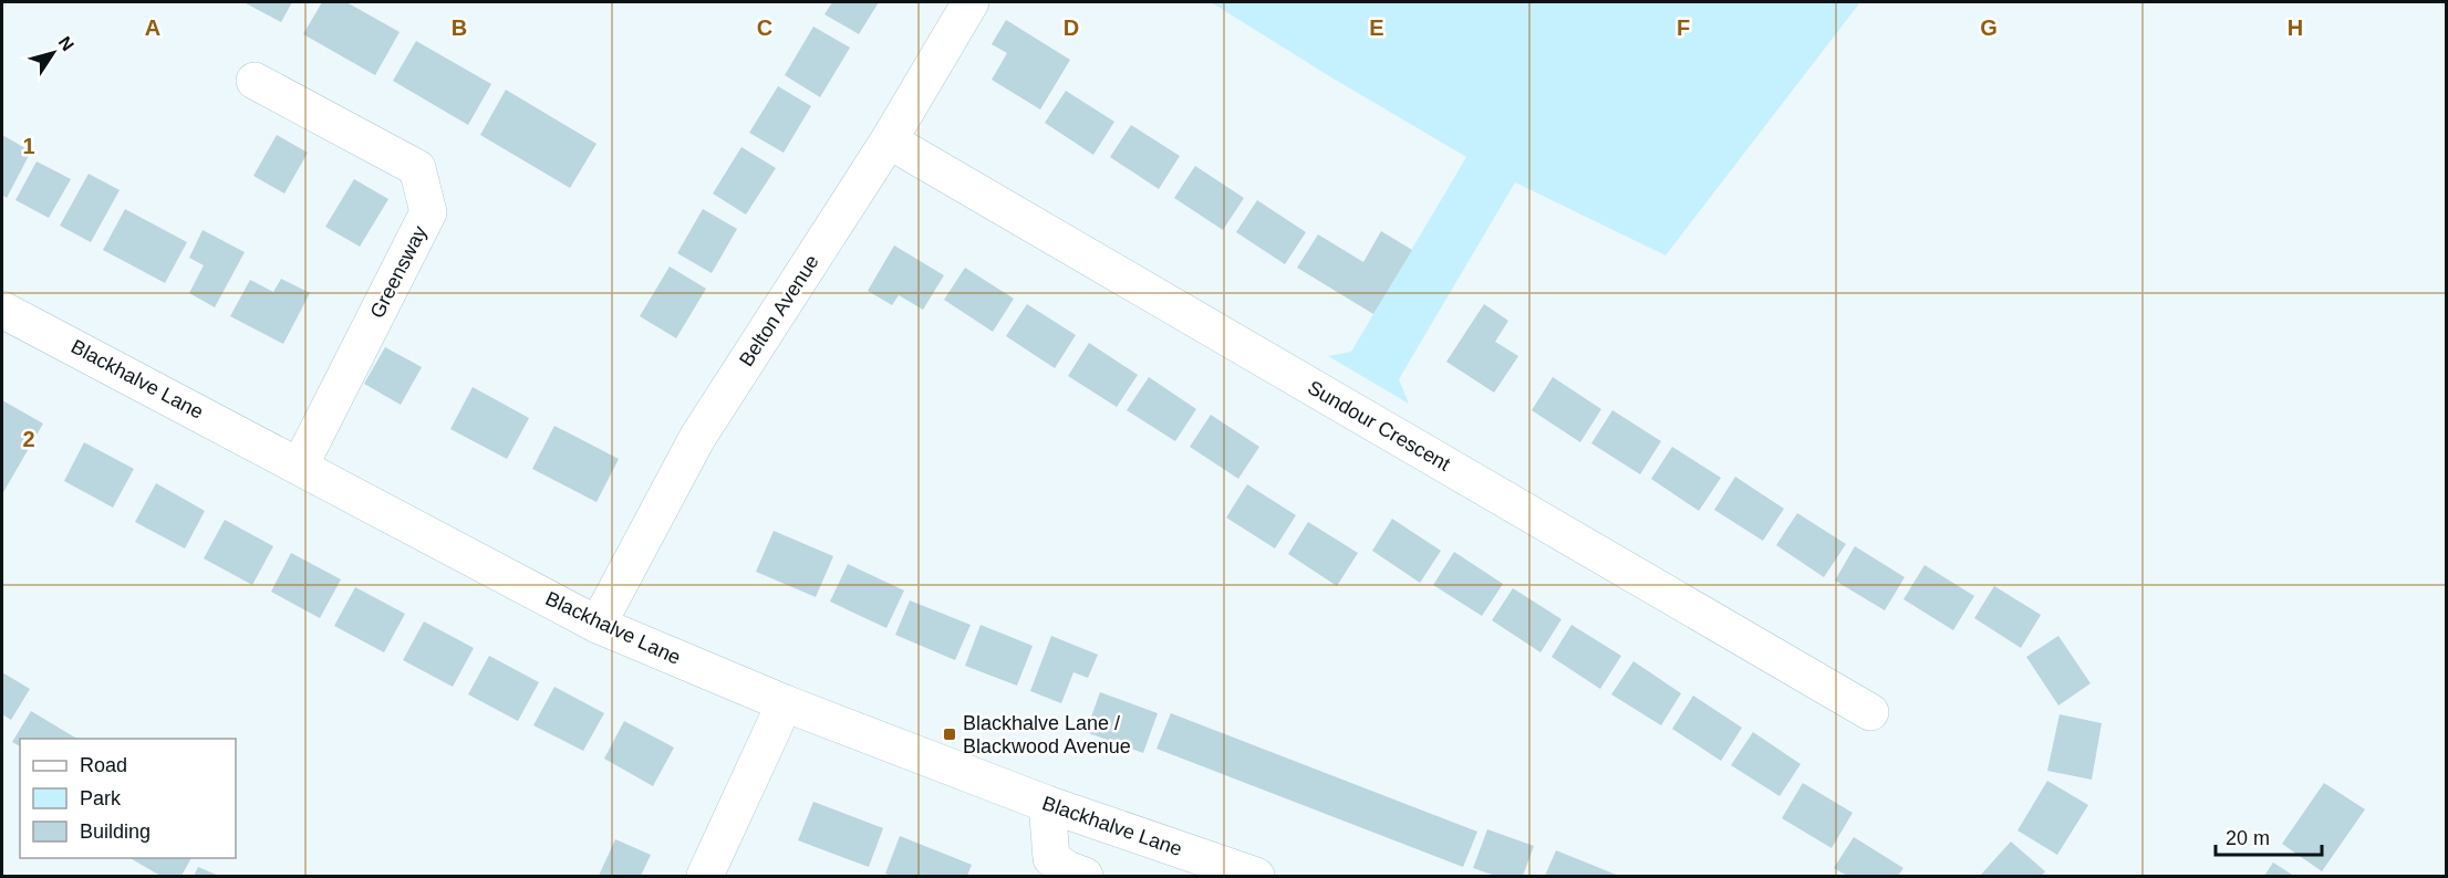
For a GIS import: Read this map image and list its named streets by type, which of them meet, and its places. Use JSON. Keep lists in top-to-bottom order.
{
  "streets": {
    "street": [
      "Greensway",
      "Belton Avenue",
      "Blackhalve Lane",
      "Sundour Crescent"
    ]
  },
  "crossings": [
    ["Greensway", "Blackhalve Lane"],
    ["Belton Avenue", "Blackhalve Lane"],
    ["Belton Avenue", "Sundour Crescent"]
  ],
  "places": {
    "transit": ["Blackhalve Lane / Blackwood Avenue"]
  },
  "legend": ["Road", "Park", "Building"],
  "scale_bar": "20 m",
  "north": "top right",
  "grid": {
    "columns": [
      "A",
      "B",
      "C",
      "D",
      "E",
      "F",
      "G",
      "H"
    ],
    "rows": ["1", "2"]
  }
}
